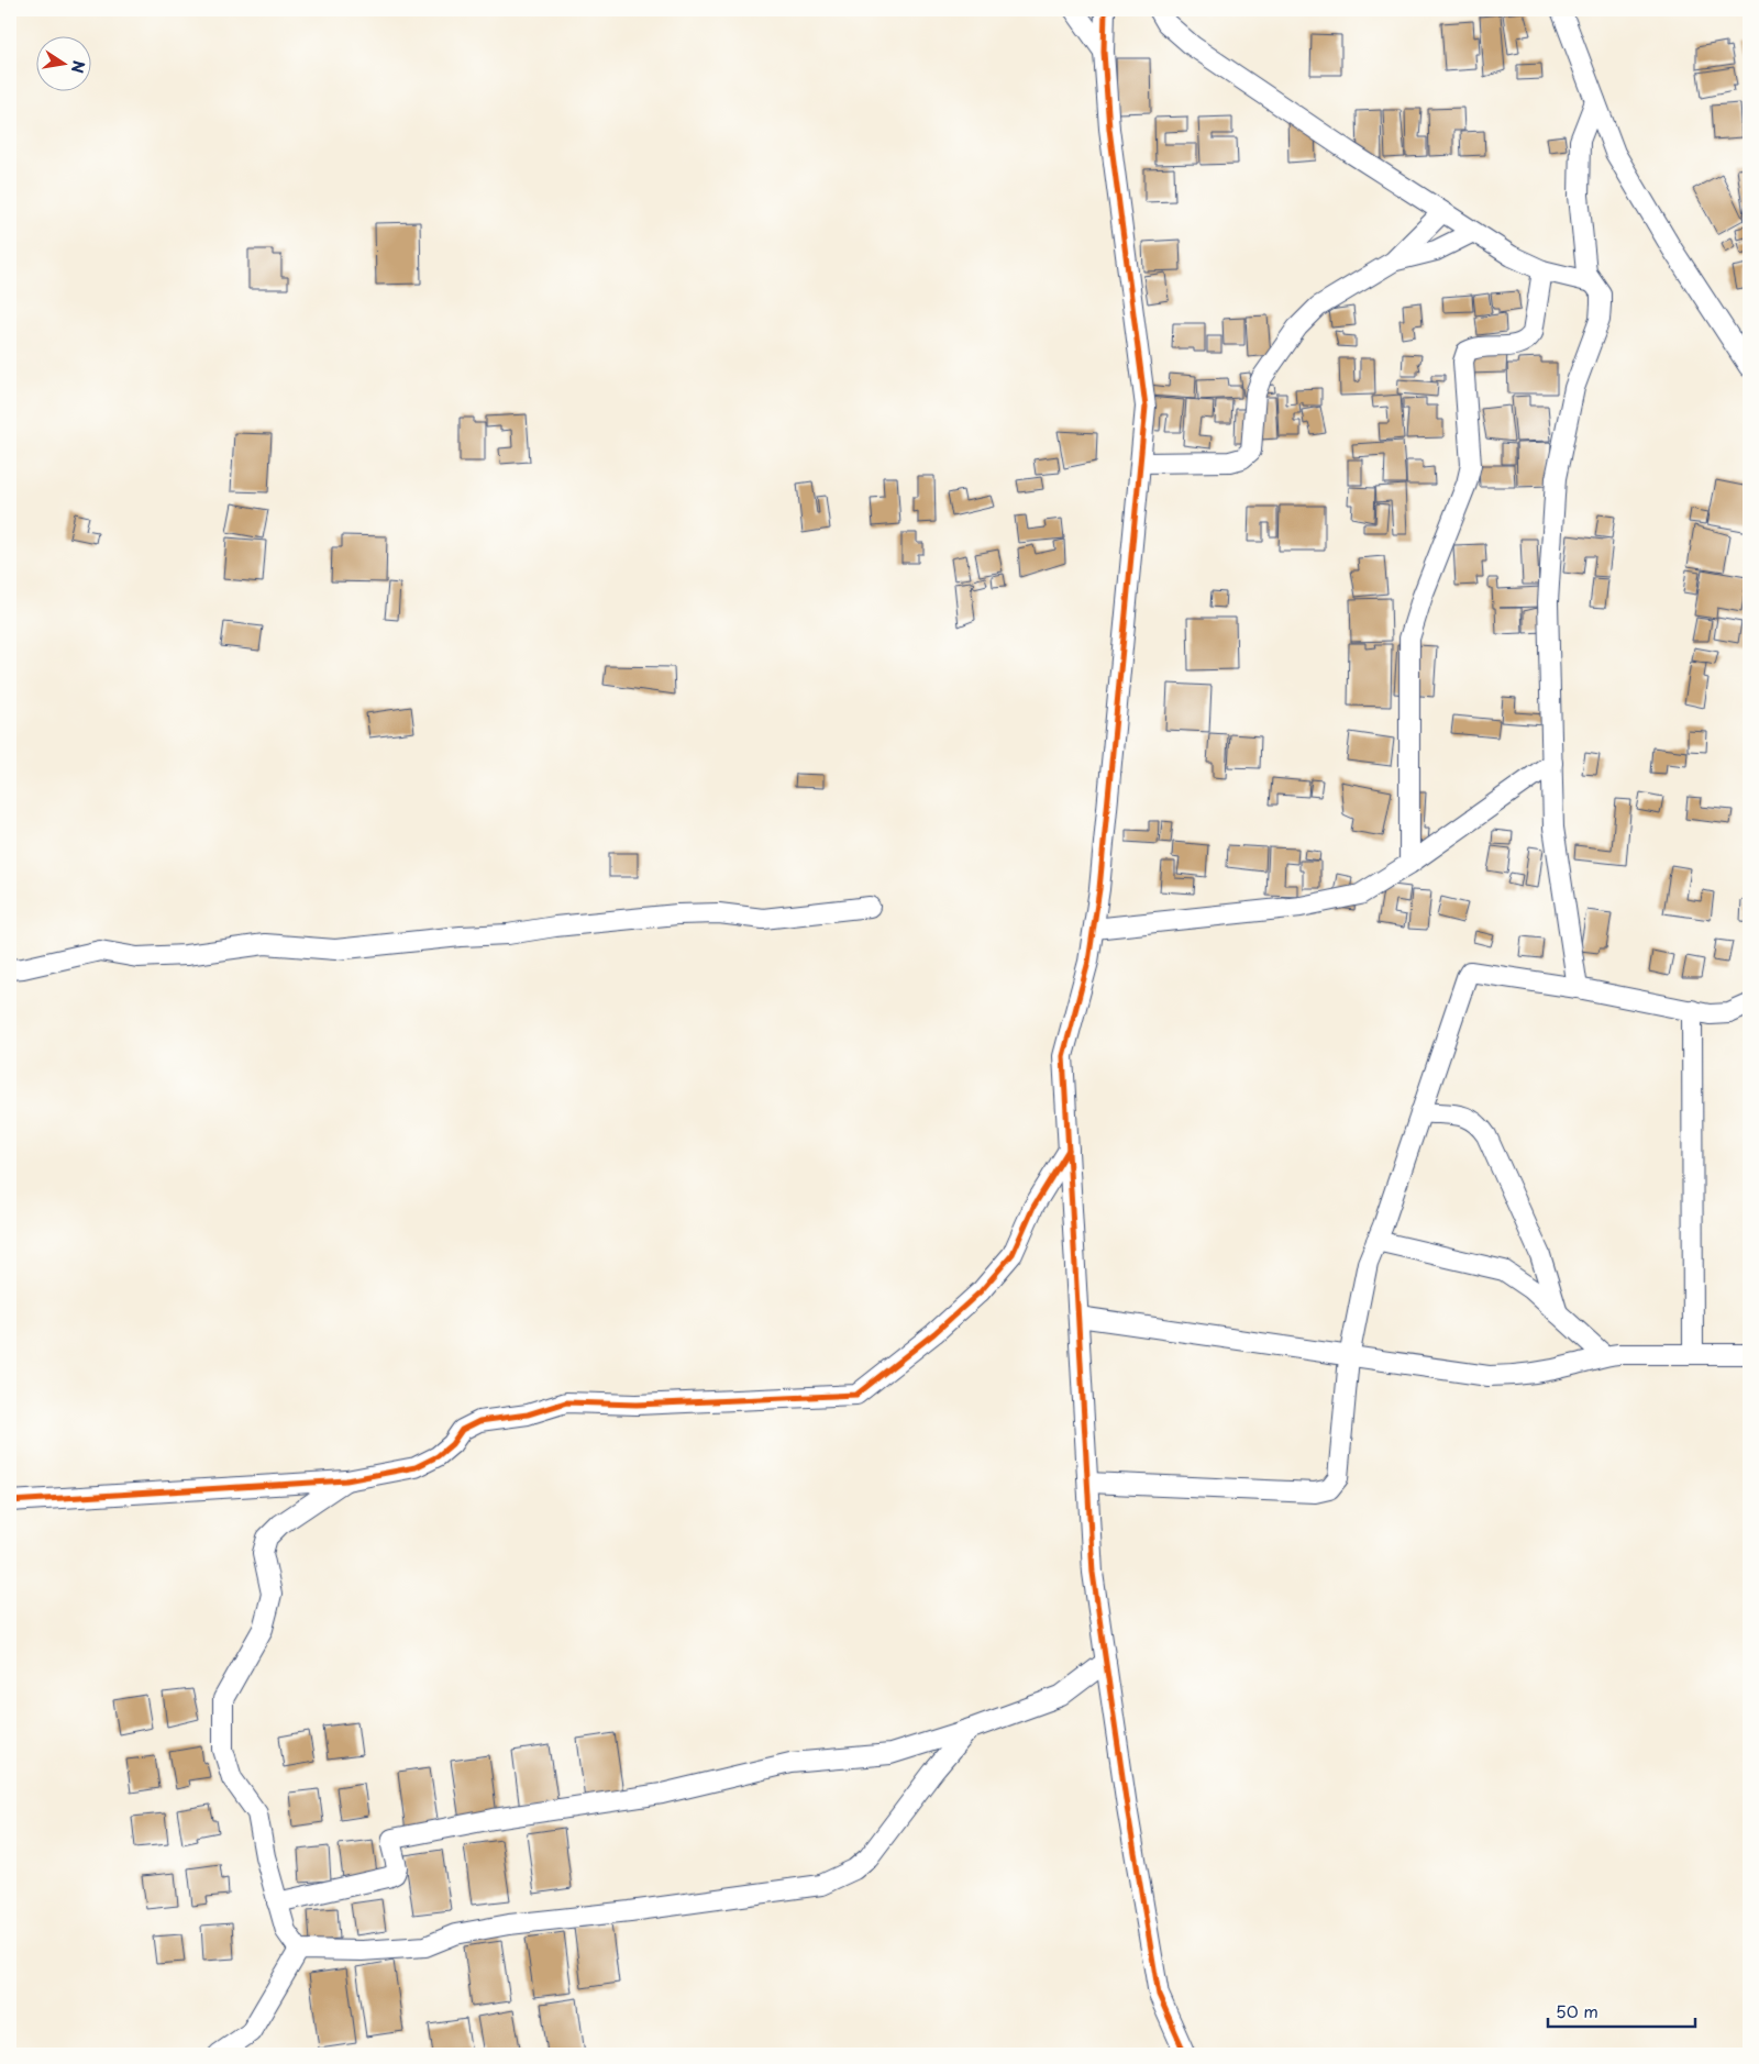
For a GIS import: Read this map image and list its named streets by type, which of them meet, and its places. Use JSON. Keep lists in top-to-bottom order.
{
  "scale_bar": "50 m",
  "north": "right"
}
